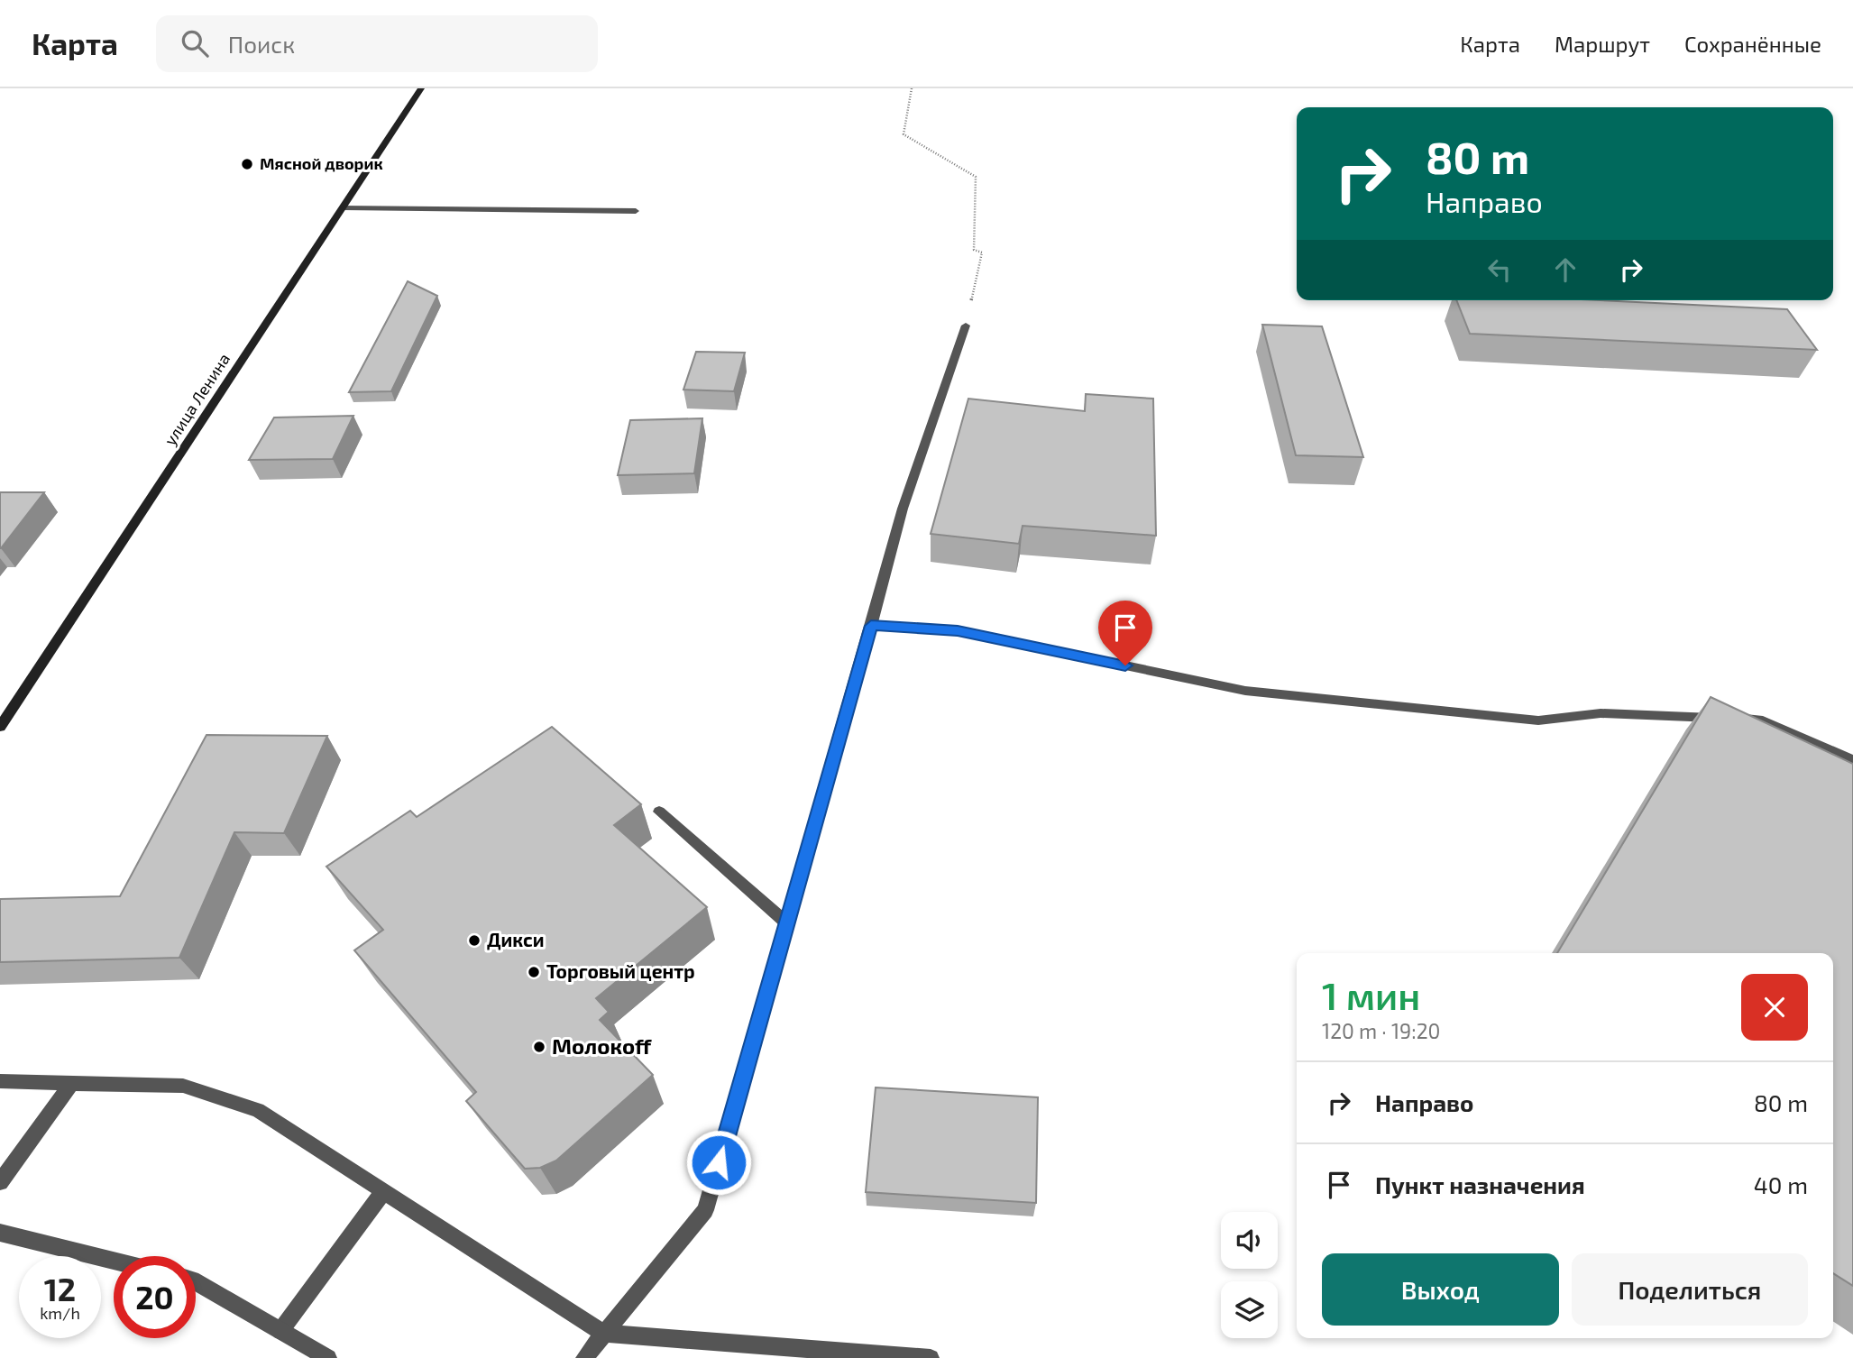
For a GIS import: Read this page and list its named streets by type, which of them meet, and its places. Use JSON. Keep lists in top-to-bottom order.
{
  "streets": {
    "main road": ["улица Ленина"]
  },
  "places": [
    "Мясной дворик",
    "Дикси",
    "Торговый центр",
    "Молокоff"
  ],
  "page": {
    "header": "Карта",
    "search": "Поиск",
    "nav": ["Карта", "Маршрут", "Сохранённые"],
    "turn": ["80 m", "Направо"],
    "heading": ["1 мин", "120 m · 19:20"],
    "list": [
      {
        "name": "Направо",
        "value": "80 m"
      },
      {
        "name": "Пункт назначения",
        "value": "40 m"
      }
    ],
    "buttons": ["Выход", "Поделиться"],
    "speed": "12 km/h",
    "limit": "20"
  }
}
